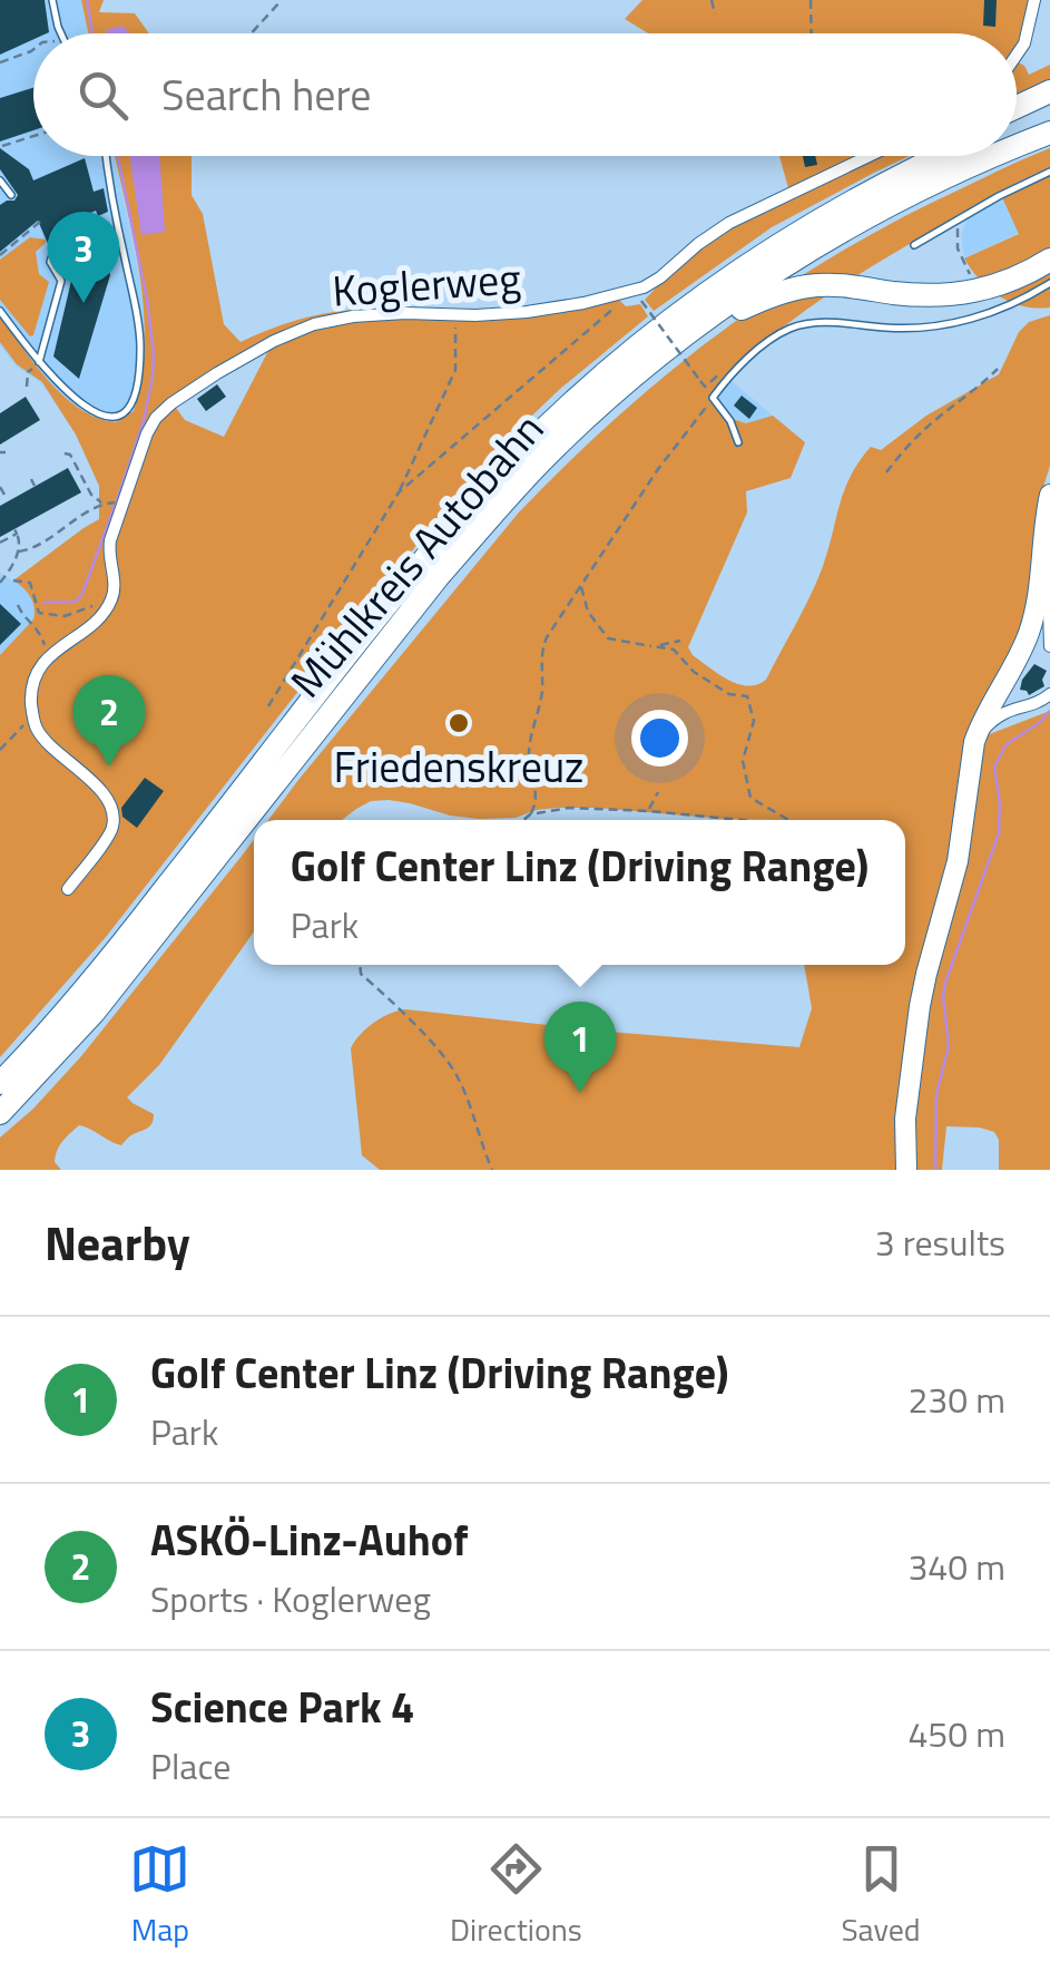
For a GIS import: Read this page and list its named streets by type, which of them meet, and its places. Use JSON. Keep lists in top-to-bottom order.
{
  "streets": {
    "highway": ["Mühlkreis Autobahn"],
    "street": ["Koglerweg"]
  },
  "places": ["Friedenskreuz"],
  "page": {
    "search": "Search here",
    "pins": ["3", "2", "1"],
    "popup": ["Golf Center Linz (Driving Range)", "Park"],
    "heading": ["Nearby", "3 results"],
    "list": [
      {
        "mark": "1",
        "name": "Golf Center Linz (Driving Range)",
        "note": "Park",
        "value": "230 m"
      },
      {
        "mark": "2",
        "name": "ASKÖ-Linz-Auhof",
        "note": "Sports · Koglerweg",
        "value": "340 m"
      },
      {
        "mark": "3",
        "name": "Science Park 4",
        "note": "Place",
        "value": "450 m"
      }
    ],
    "nav": ["Map", "Directions", "Saved"]
  }
}
